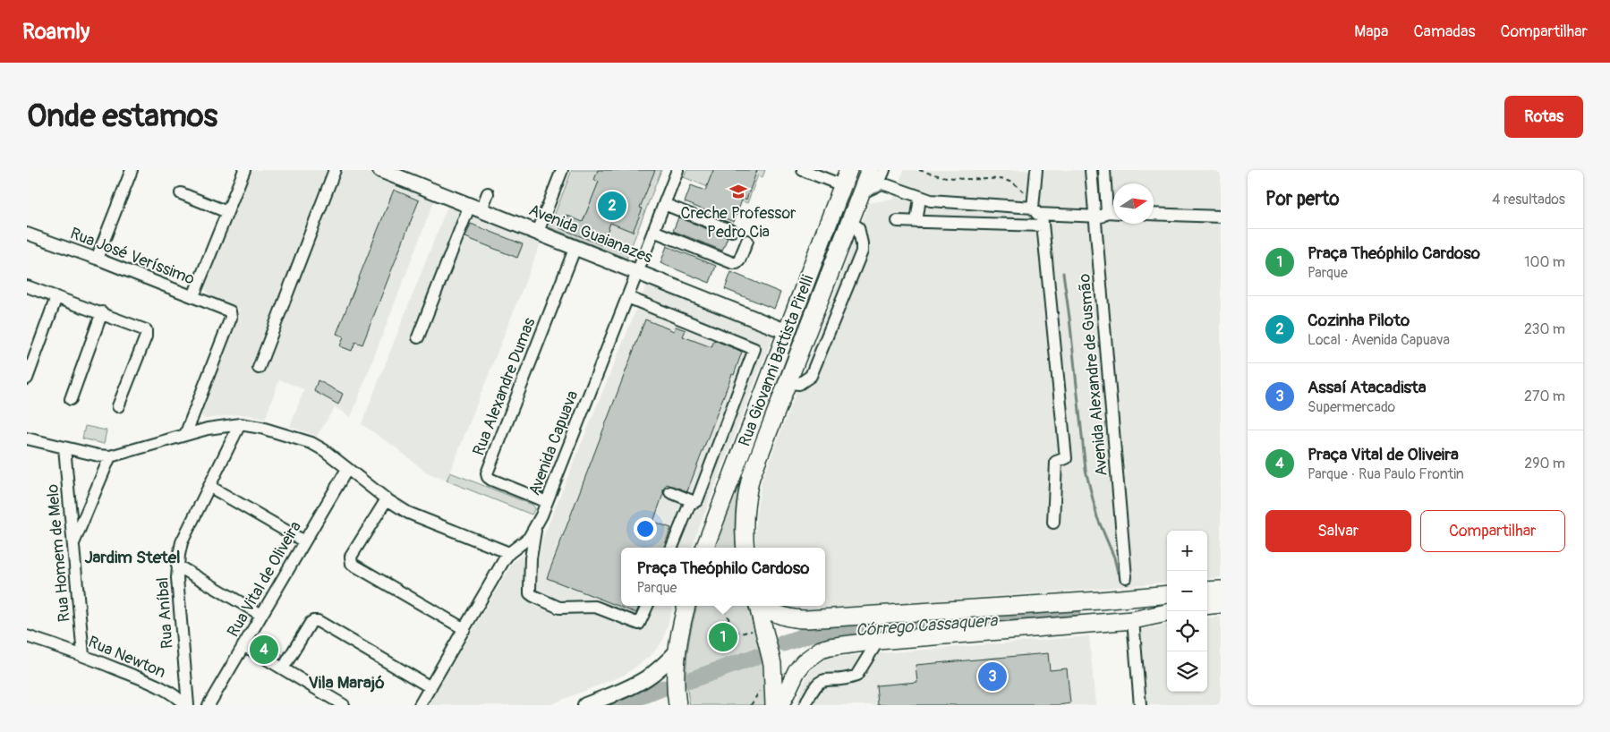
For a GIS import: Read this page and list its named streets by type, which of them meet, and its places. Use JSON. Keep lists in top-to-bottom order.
{
  "streets": {
    "highway": ["Rua Giovanni Battista Pirelli"],
    "main road": ["Avenida Guaianazes"],
    "street": [
      "Rua José Veríssimo",
      "Avenida Alexandre de Gusmão",
      "Rua Alexandre Dumas",
      "Avenida Capuava",
      "Rua Homem de Melo",
      "Rua Vital de Oliveira",
      "Rua Aníbal",
      "Rua Newton"
    ]
  },
  "crossings": [
    ["Avenida Guaianazes", "Rua Giovanni Battista Pirelli"],
    ["Avenida Guaianazes", "Rua Alexandre Dumas"],
    ["Avenida Guaianazes", "Avenida Capuava"],
    ["Rua Alexandre Dumas", "Avenida Capuava"],
    ["Rua Homem de Melo", "Rua Newton"],
    ["Rua Aníbal", "Rua Newton"]
  ],
  "districts": ["Jardim Stetel", "Vila Marajó"],
  "water": ["Córrego Cassaquera"],
  "places": {
    "school or university": ["Creche Professor Pedro Cia"]
  },
  "north": "right",
  "page": {
    "header": "Roamly",
    "nav": ["Mapa", "Camadas", "Compartilhar"],
    "buttons": [
      "Rotas",
      ["Salvar", "Compartilhar"]
    ],
    "title": "Onde estamos",
    "heading": ["Por perto", "4 resultados"],
    "pins": [
      "2",
      "1",
      "4",
      "3"
    ],
    "list": [
      {
        "mark": "1",
        "name": "Praça Theóphilo Cardoso",
        "note": "Parque",
        "value": "100 m"
      },
      {
        "mark": "2",
        "name": "Cozinha Piloto",
        "note": "Local · Avenida Capuava",
        "value": "230 m"
      },
      {
        "mark": "3",
        "name": "Assaí Atacadista",
        "note": "Supermercado",
        "value": "270 m"
      },
      {
        "mark": "4",
        "name": "Praça Vital de Oliveira",
        "note": "Parque · Rua Paulo Frontin",
        "value": "290 m"
      }
    ],
    "map_buttons": ["+", "−"],
    "popup": ["Praça Theóphilo Cardoso", "Parque"]
  }
}
